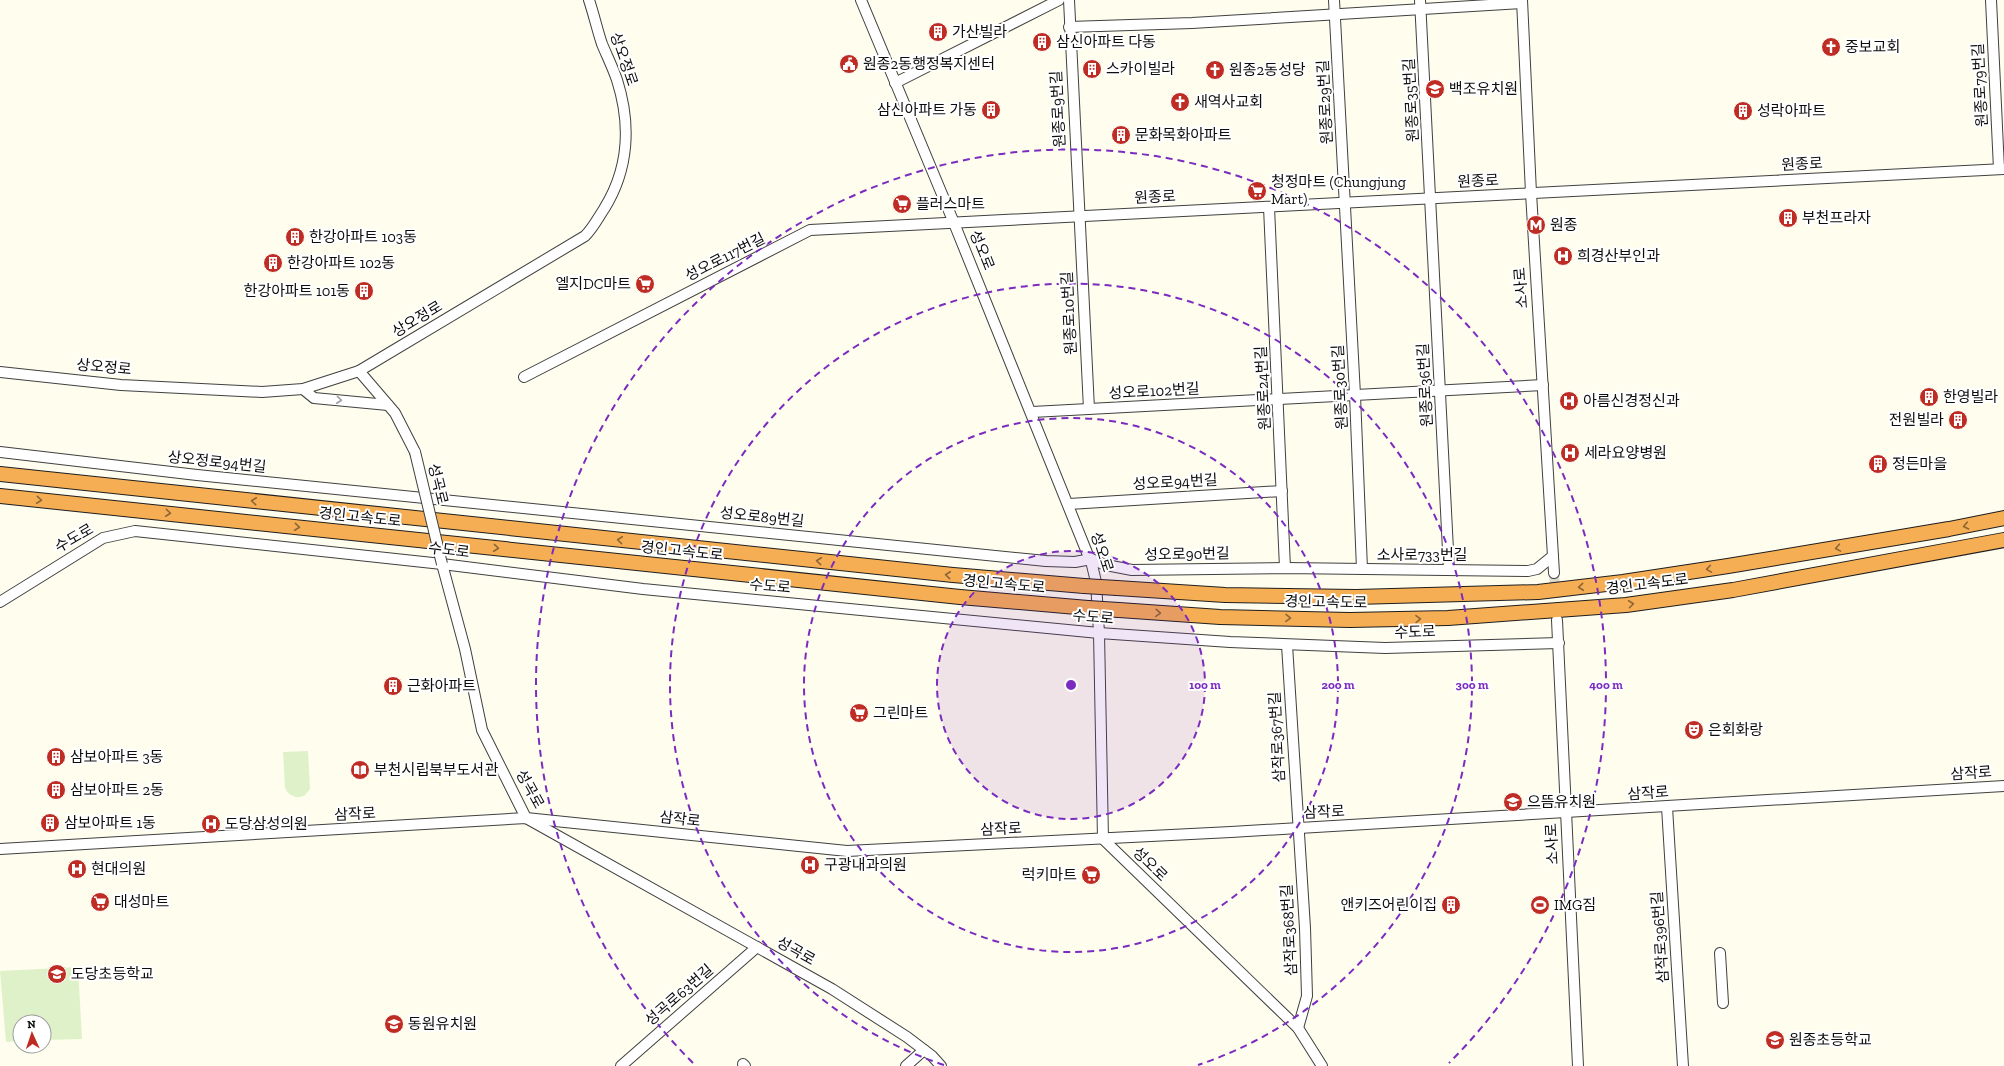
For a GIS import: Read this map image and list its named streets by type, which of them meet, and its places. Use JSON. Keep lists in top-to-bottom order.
{
  "streets": {
    "highway": ["경인고속도로"],
    "street": [
      "상오정로",
      "원종로79번길",
      "원종로35번길",
      "원종로29번길",
      "원종로9번길",
      "원종로",
      "성오로",
      "성오로117번길",
      "소사로",
      "원종로10번길",
      "원종로36번길",
      "원종로30번길",
      "원종로24번길",
      "성오로102번길",
      "상오정로94번길",
      "성오로94번길",
      "성곡로",
      "성오로89번길",
      "수도로",
      "성오로90번길",
      "소사로733번길",
      "삼작로367번길",
      "삼작로",
      "삼작로368번길",
      "삼작로396번길",
      "성곡로63번길"
    ]
  },
  "crossings": [
    ["상오정로", "성곡로"],
    ["원종로79번길", "원종로"],
    ["원종로35번길", "원종로"],
    ["원종로35번길", "원종로36번길"],
    ["원종로29번길", "원종로"],
    ["원종로29번길", "원종로30번길"],
    ["원종로9번길", "원종로"],
    ["원종로9번길", "원종로10번길"],
    ["원종로", "성오로"],
    ["원종로", "성오로117번길"],
    ["원종로", "소사로"],
    ["원종로", "원종로10번길"],
    ["원종로", "원종로36번길"],
    ["원종로", "원종로30번길"],
    ["원종로", "원종로24번길"],
    ["성오로", "성오로117번길"],
    ["성오로", "성오로102번길"],
    ["성오로", "성오로94번길"],
    ["성오로", "성오로89번길"],
    ["성오로", "수도로"],
    ["성오로", "성오로90번길"],
    ["성오로", "삼작로"],
    ["성오로", "삼작로368번길"],
    ["소사로", "성오로102번길"],
    ["소사로", "수도로"],
    ["소사로", "소사로733번길"],
    ["소사로", "삼작로"],
    ["원종로10번길", "성오로102번길"],
    ["원종로36번길", "성오로102번길"],
    ["원종로36번길", "소사로733번길"],
    ["원종로30번길", "성오로102번길"],
    ["원종로30번길", "소사로733번길"],
    ["원종로24번길", "성오로102번길"],
    ["원종로24번길", "성오로94번길"],
    ["원종로24번길", "성오로90번길"],
    ["원종로24번길", "소사로733번길"],
    ["상오정로94번길", "성오로89번길"],
    ["성곡로", "수도로"],
    ["성곡로", "삼작로"],
    ["성곡로", "성곡로63번길"],
    ["성오로89번길", "성오로90번길"],
    ["수도로", "삼작로367번길"],
    ["성오로90번길", "소사로733번길"],
    ["삼작로367번길", "삼작로"],
    ["삼작로367번길", "삼작로368번길"],
    ["삼작로", "삼작로368번길"],
    ["삼작로", "삼작로396번길"]
  ],
  "places": {
    "building": [
      "가산빌라",
      "삼신아파트 다동",
      "스카이빌라",
      "삼신아파트 가동",
      "성락아파트",
      "문화목화아파트",
      "부천프라자",
      "한강아파트 103동",
      "한강아파트 102동",
      "한강아파트 101동",
      "한영빌라",
      "전원빌라",
      "정든마을",
      "근화아파트",
      "삼보아파트 3동",
      "삼보아파트 2동",
      "삼보아파트 1동",
      "앤키즈어린이집"
    ],
    "church": ["중보교회", "원종2동성당", "새역사교회"],
    "public building": ["원종2동행정복지센터"],
    "school or university": [
      "백조유치원",
      "으뜸유치원",
      "도당초등학교",
      "동원유치원",
      "원종초등학교"
    ],
    "supermarket": [
      "청정마트 (Chungjung Mart)",
      "플러스마트",
      "엘지DC마트",
      "그린마트",
      "럭키마트",
      "대성마트"
    ],
    "metro station": ["원종"],
    "hospital": [
      "희경산부인과",
      "아름신경정신과",
      "세라요양병원",
      "도당삼성의원",
      "구광내과의원",
      "현대의원"
    ],
    "theatre": ["은회화랑"],
    "library": ["부천시립북부도서관"],
    "sports": ["IMG짐"]
  },
  "north": "top",
  "rings": [
    "100 m",
    "200 m",
    "300 m",
    "400 m"
  ]
}
